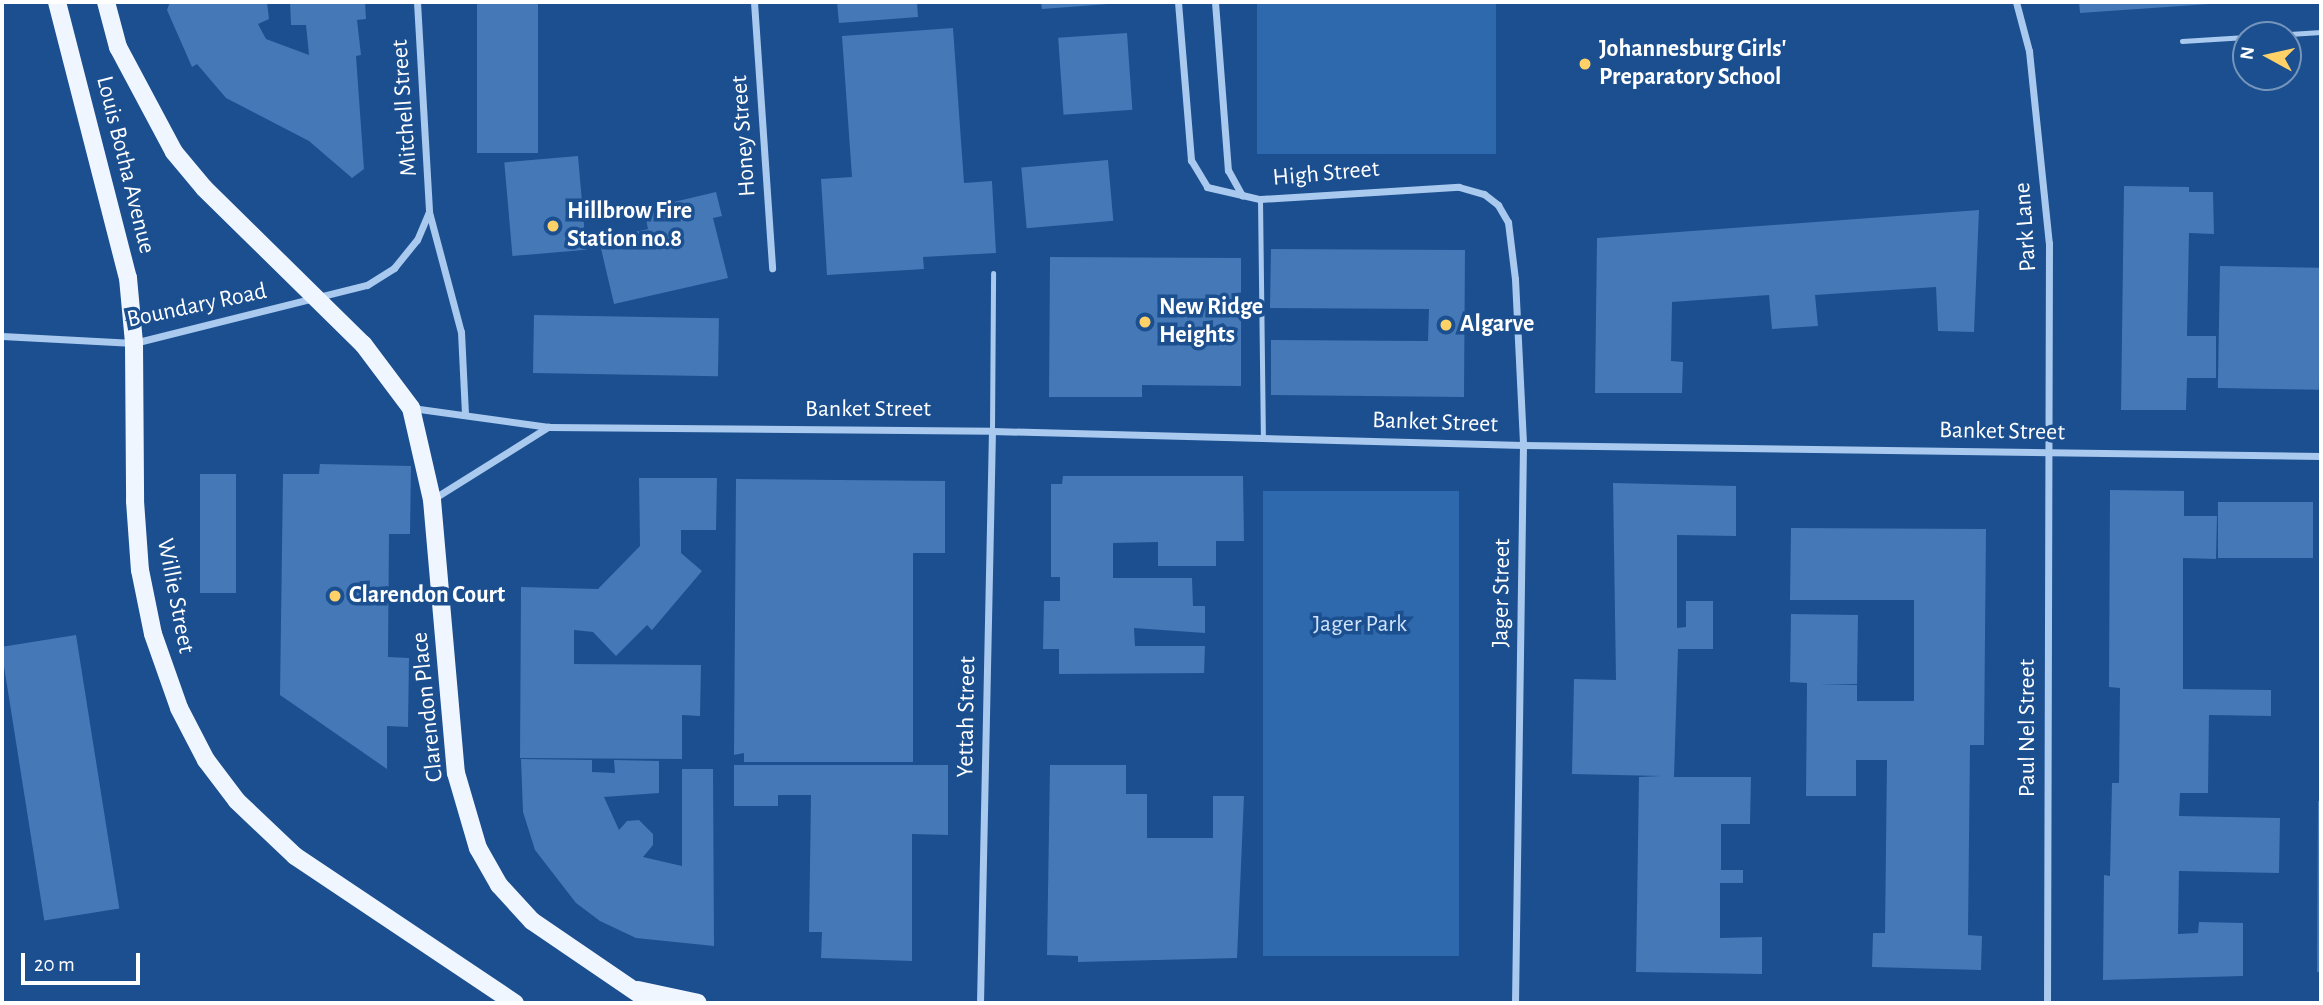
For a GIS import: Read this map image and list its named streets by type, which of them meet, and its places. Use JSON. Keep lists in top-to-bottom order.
{
  "streets": {
    "main road": ["Louis Botha Avenue", "Willie Street", "Clarendon Place"],
    "street": [
      "Mitchell Street",
      "Honey Street",
      "High Street",
      "Park Lane",
      "Boundary Road",
      "Banket Street",
      "Jager Street",
      "Yettah Street",
      "Paul Nel Street"
    ]
  },
  "crossings": [
    ["Mitchell Street", "Louis Botha Avenue"],
    ["Mitchell Street", "Boundary Road"],
    ["Mitchell Street", "Banket Street"],
    ["Louis Botha Avenue", "Boundary Road"],
    ["Louis Botha Avenue", "Willie Street"],
    ["High Street", "Jager Street"],
    ["Park Lane", "Banket Street"],
    ["Park Lane", "Paul Nel Street"],
    ["Boundary Road", "Willie Street"],
    ["Banket Street", "Jager Street"],
    ["Banket Street", "Clarendon Place"],
    ["Banket Street", "Yettah Street"],
    ["Banket Street", "Paul Nel Street"]
  ],
  "parks": ["Jager Park"],
  "places": [
    "Johannesburg Girls' Preparatory School",
    "Hillbrow Fire Station no.8",
    "New Ridge Heights",
    "Algarve",
    "Clarendon Court"
  ],
  "scale_bar": "20 m",
  "north": "left"
}
